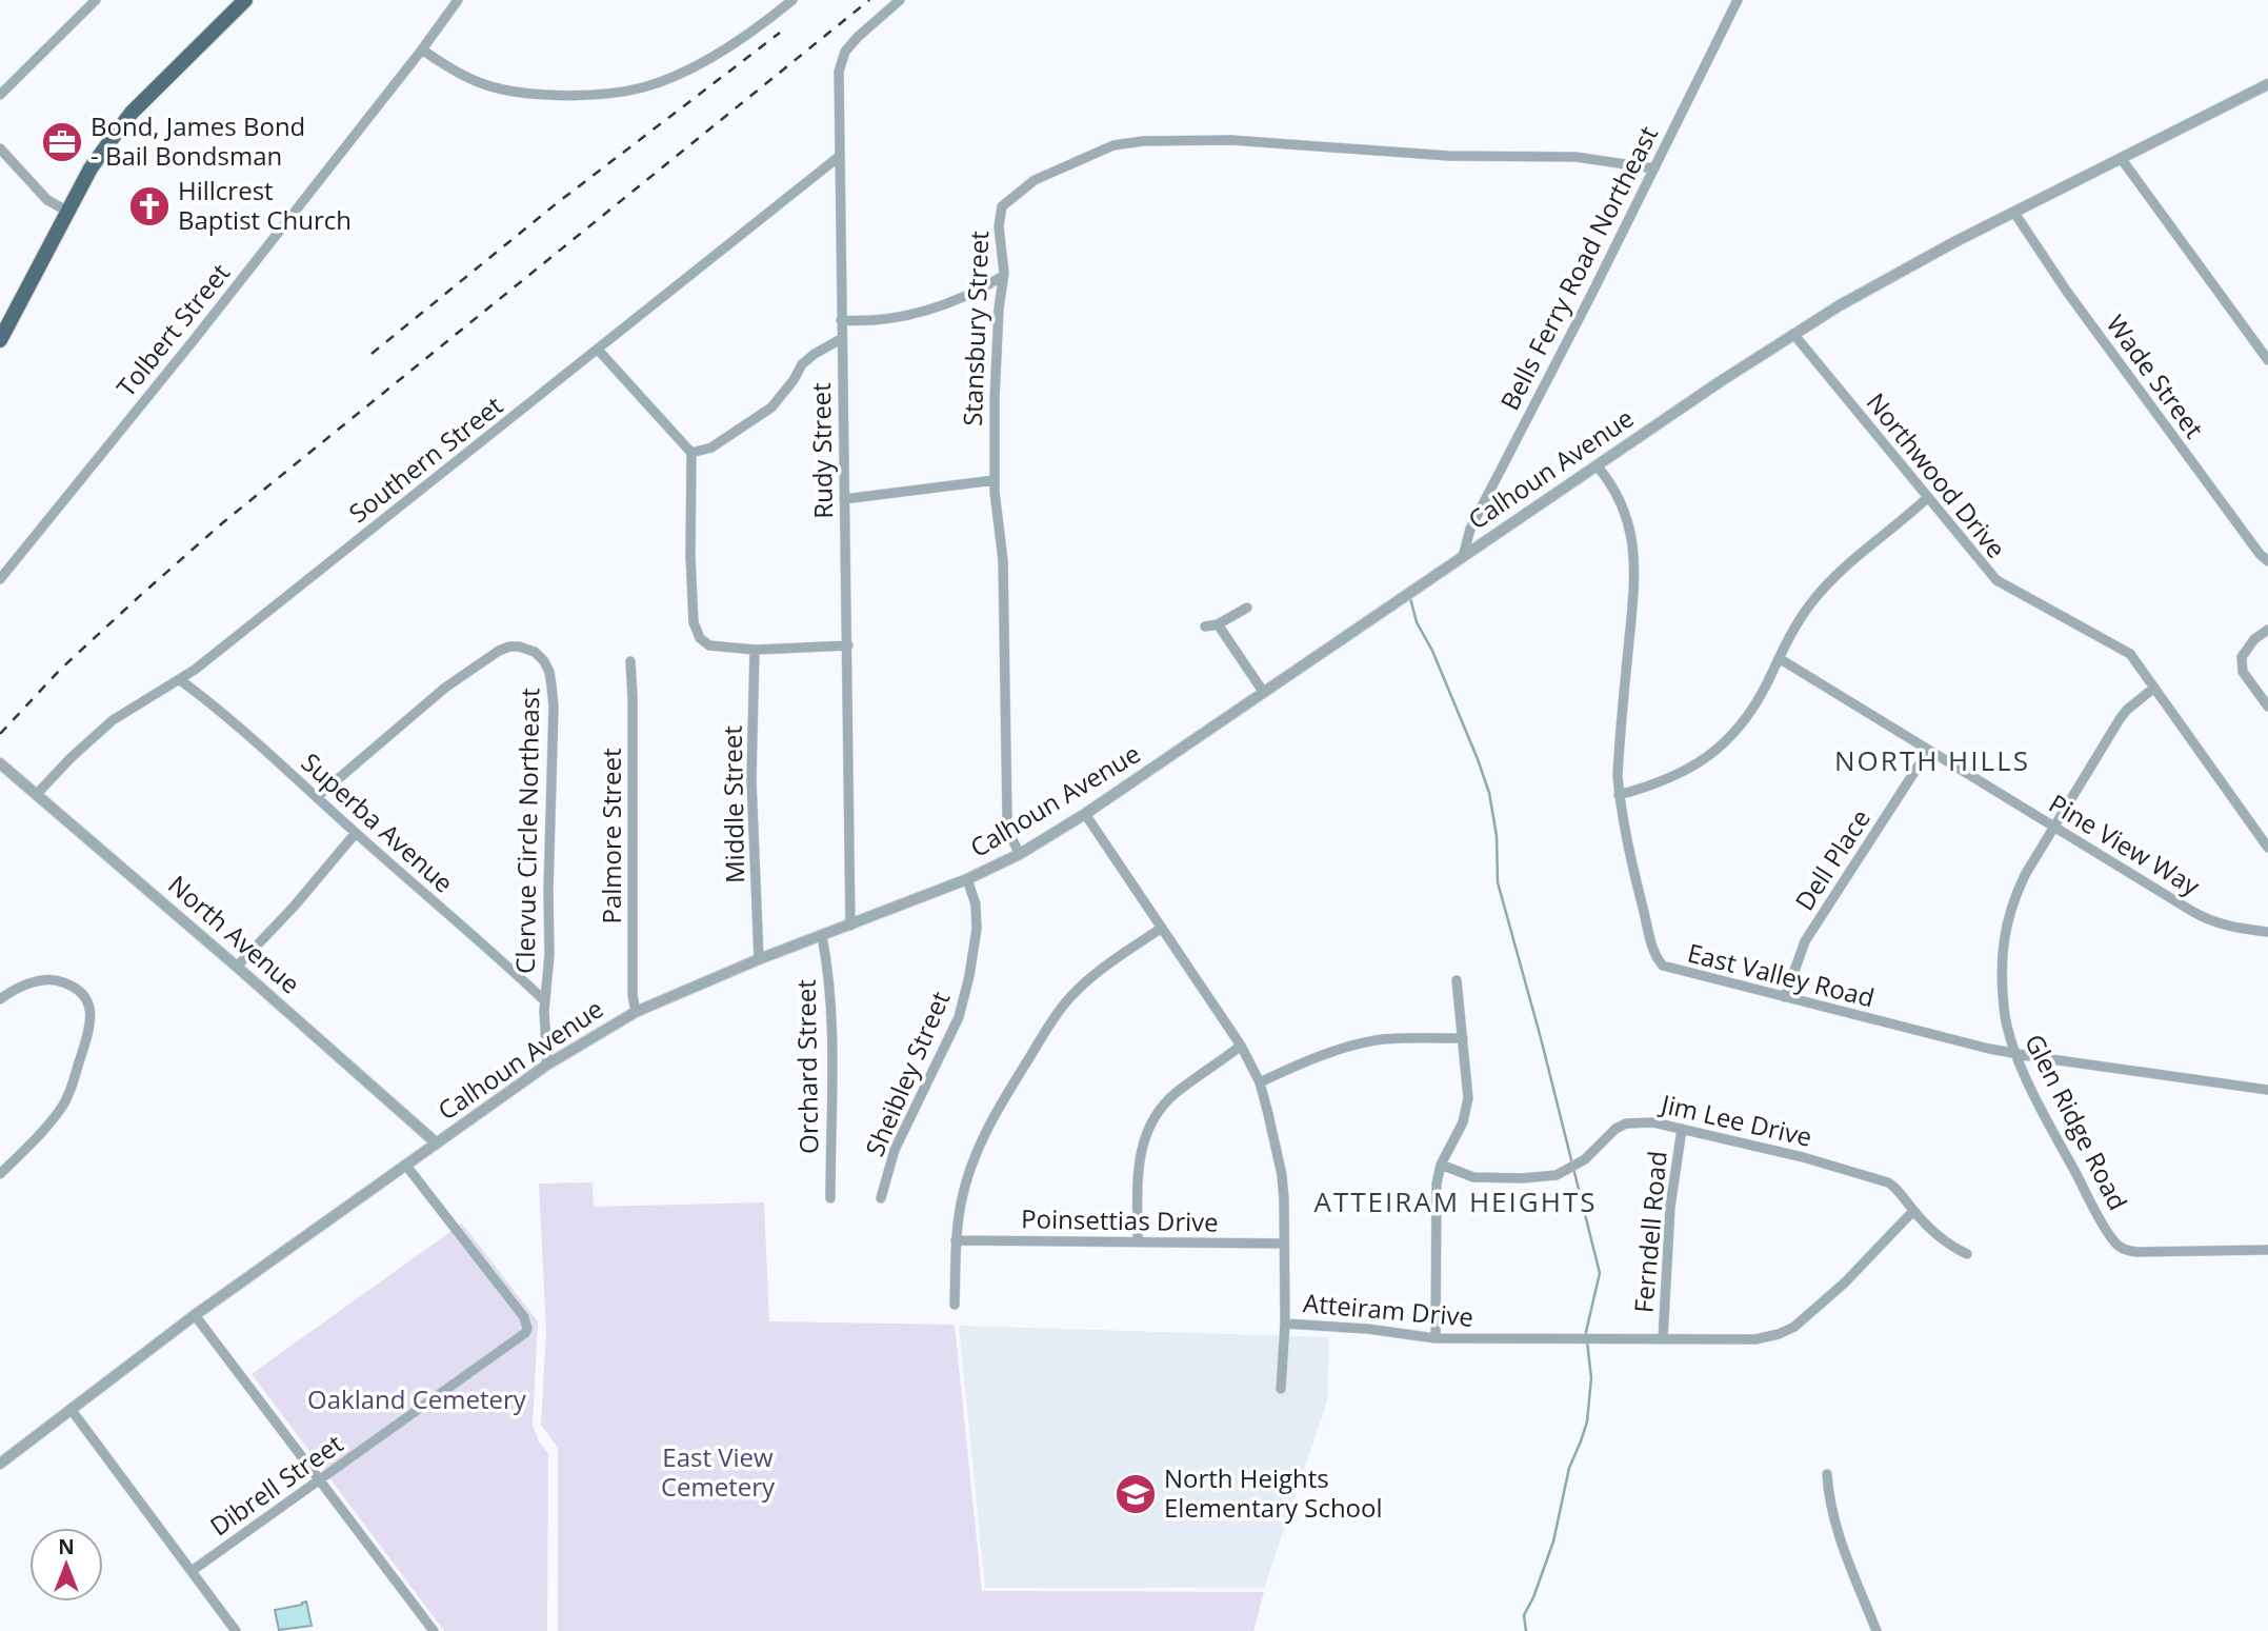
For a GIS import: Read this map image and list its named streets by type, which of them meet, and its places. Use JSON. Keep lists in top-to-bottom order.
{
  "streets": {
    "street": [
      "Bells Ferry Road Northeast",
      "Stansbury Street",
      "Tolbert Street",
      "Wade Street",
      "Rudy Street",
      "Southern Street",
      "Calhoun Avenue",
      "Northwood Drive",
      "Middle Street",
      "Superba Avenue",
      "Clervue Circle Northeast",
      "Palmore Street",
      "Pine View Way",
      "Dell Place",
      "North Avenue",
      "East Valley Road",
      "Orchard Street",
      "Sheibley Street",
      "Jim Lee Drive",
      "Glen Ridge Road",
      "Poinsettias Drive",
      "Ferndell Road",
      "Atteiram Drive",
      "Dibrell Street"
    ]
  },
  "crossings": [
    ["Bells Ferry Road Northeast", "Stansbury Street"],
    ["Bells Ferry Road Northeast", "Calhoun Avenue"],
    ["Stansbury Street", "Calhoun Avenue"],
    ["Wade Street", "Calhoun Avenue"],
    ["Rudy Street", "Southern Street"],
    ["Rudy Street", "Calhoun Avenue"],
    ["Southern Street", "Superba Avenue"],
    ["Southern Street", "North Avenue"],
    ["Calhoun Avenue", "Northwood Drive"],
    ["Calhoun Avenue", "Middle Street"],
    ["Calhoun Avenue", "Clervue Circle Northeast"],
    ["Calhoun Avenue", "Palmore Street"],
    ["Calhoun Avenue", "North Avenue"],
    ["Calhoun Avenue", "East Valley Road"],
    ["Calhoun Avenue", "Orchard Street"],
    ["Calhoun Avenue", "Sheibley Street"],
    ["Calhoun Avenue", "Atteiram Drive"],
    ["Calhoun Avenue", "Dibrell Street"],
    ["Northwood Drive", "Glen Ridge Road"],
    ["Superba Avenue", "Clervue Circle Northeast"],
    ["Pine View Way", "Dell Place"],
    ["Pine View Way", "Glen Ridge Road"],
    ["Dell Place", "East Valley Road"],
    ["East Valley Road", "Glen Ridge Road"],
    ["Jim Lee Drive", "Ferndell Road"],
    ["Jim Lee Drive", "Atteiram Drive"],
    ["Poinsettias Drive", "Atteiram Drive"],
    ["Ferndell Road", "Atteiram Drive"]
  ],
  "districts": ["NORTH HILLS", "ATTEIRAM HEIGHTS"],
  "parks": ["Oakland Cemetery", "East View Cemetery"],
  "places": {
    "office": ["Bond, James Bond - Bail Bondsman"],
    "church": ["Hillcrest Baptist Church"],
    "school or university": ["North Heights Elementary School"]
  },
  "north": "top"
}
